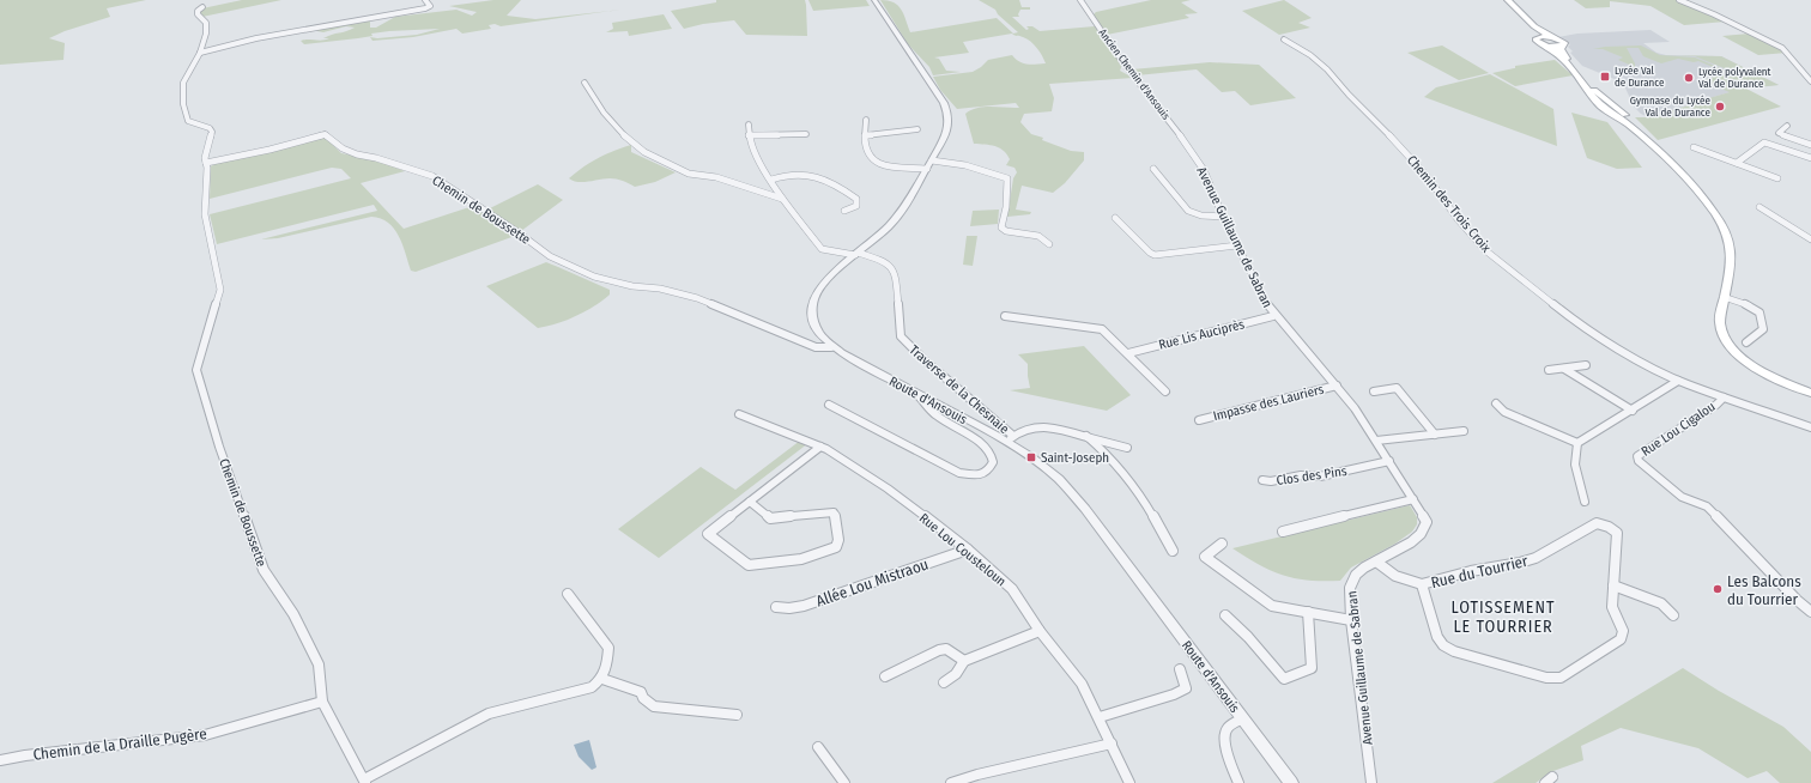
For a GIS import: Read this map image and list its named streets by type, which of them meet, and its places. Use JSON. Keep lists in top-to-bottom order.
{
  "streets": {
    "street": [
      "Ancien Chemin d'Ansouis",
      "Chemin des Trois Croix",
      "Chemin de Boussette",
      "Avenue Guillaume de Sabran",
      "Rue Lis Auciprès",
      "Traverse de la Chesnaie",
      "Route d'Ansouis",
      "Impasse des Lauriers",
      "Rue Lou Cigalou",
      "Clos des Pins",
      "Rue Lou Cousteloun",
      "Rue du Tourrier",
      "Allée Lou Mistraou",
      "Chemin de la Draille Pugère"
    ]
  },
  "crossings": [
    ["Ancien Chemin d'Ansouis", "Avenue Guillaume de Sabran"],
    ["Chemin des Trois Croix", "Rue Lou Cigalou"],
    ["Chemin de Boussette", "Route d'Ansouis"],
    ["Chemin de Boussette", "Chemin de la Draille Pugère"],
    ["Avenue Guillaume de Sabran", "Rue Lis Auciprès"],
    ["Avenue Guillaume de Sabran", "Impasse des Lauriers"],
    ["Avenue Guillaume de Sabran", "Clos des Pins"],
    ["Traverse de la Chesnaie", "Route d'Ansouis"],
    ["Rue Lou Cousteloun", "Allée Lou Mistraou"]
  ],
  "districts": ["LOTISSEMENT LE TOURRIER"],
  "places": {
    "transit": ["Lycée Val de Durance", "Saint-Joseph"],
    "other": ["Lycée polyvalent Val de Durance", "Gymnase du Lycée Val de Durance", "Les Balcons du Tourrier"]
  }
}
